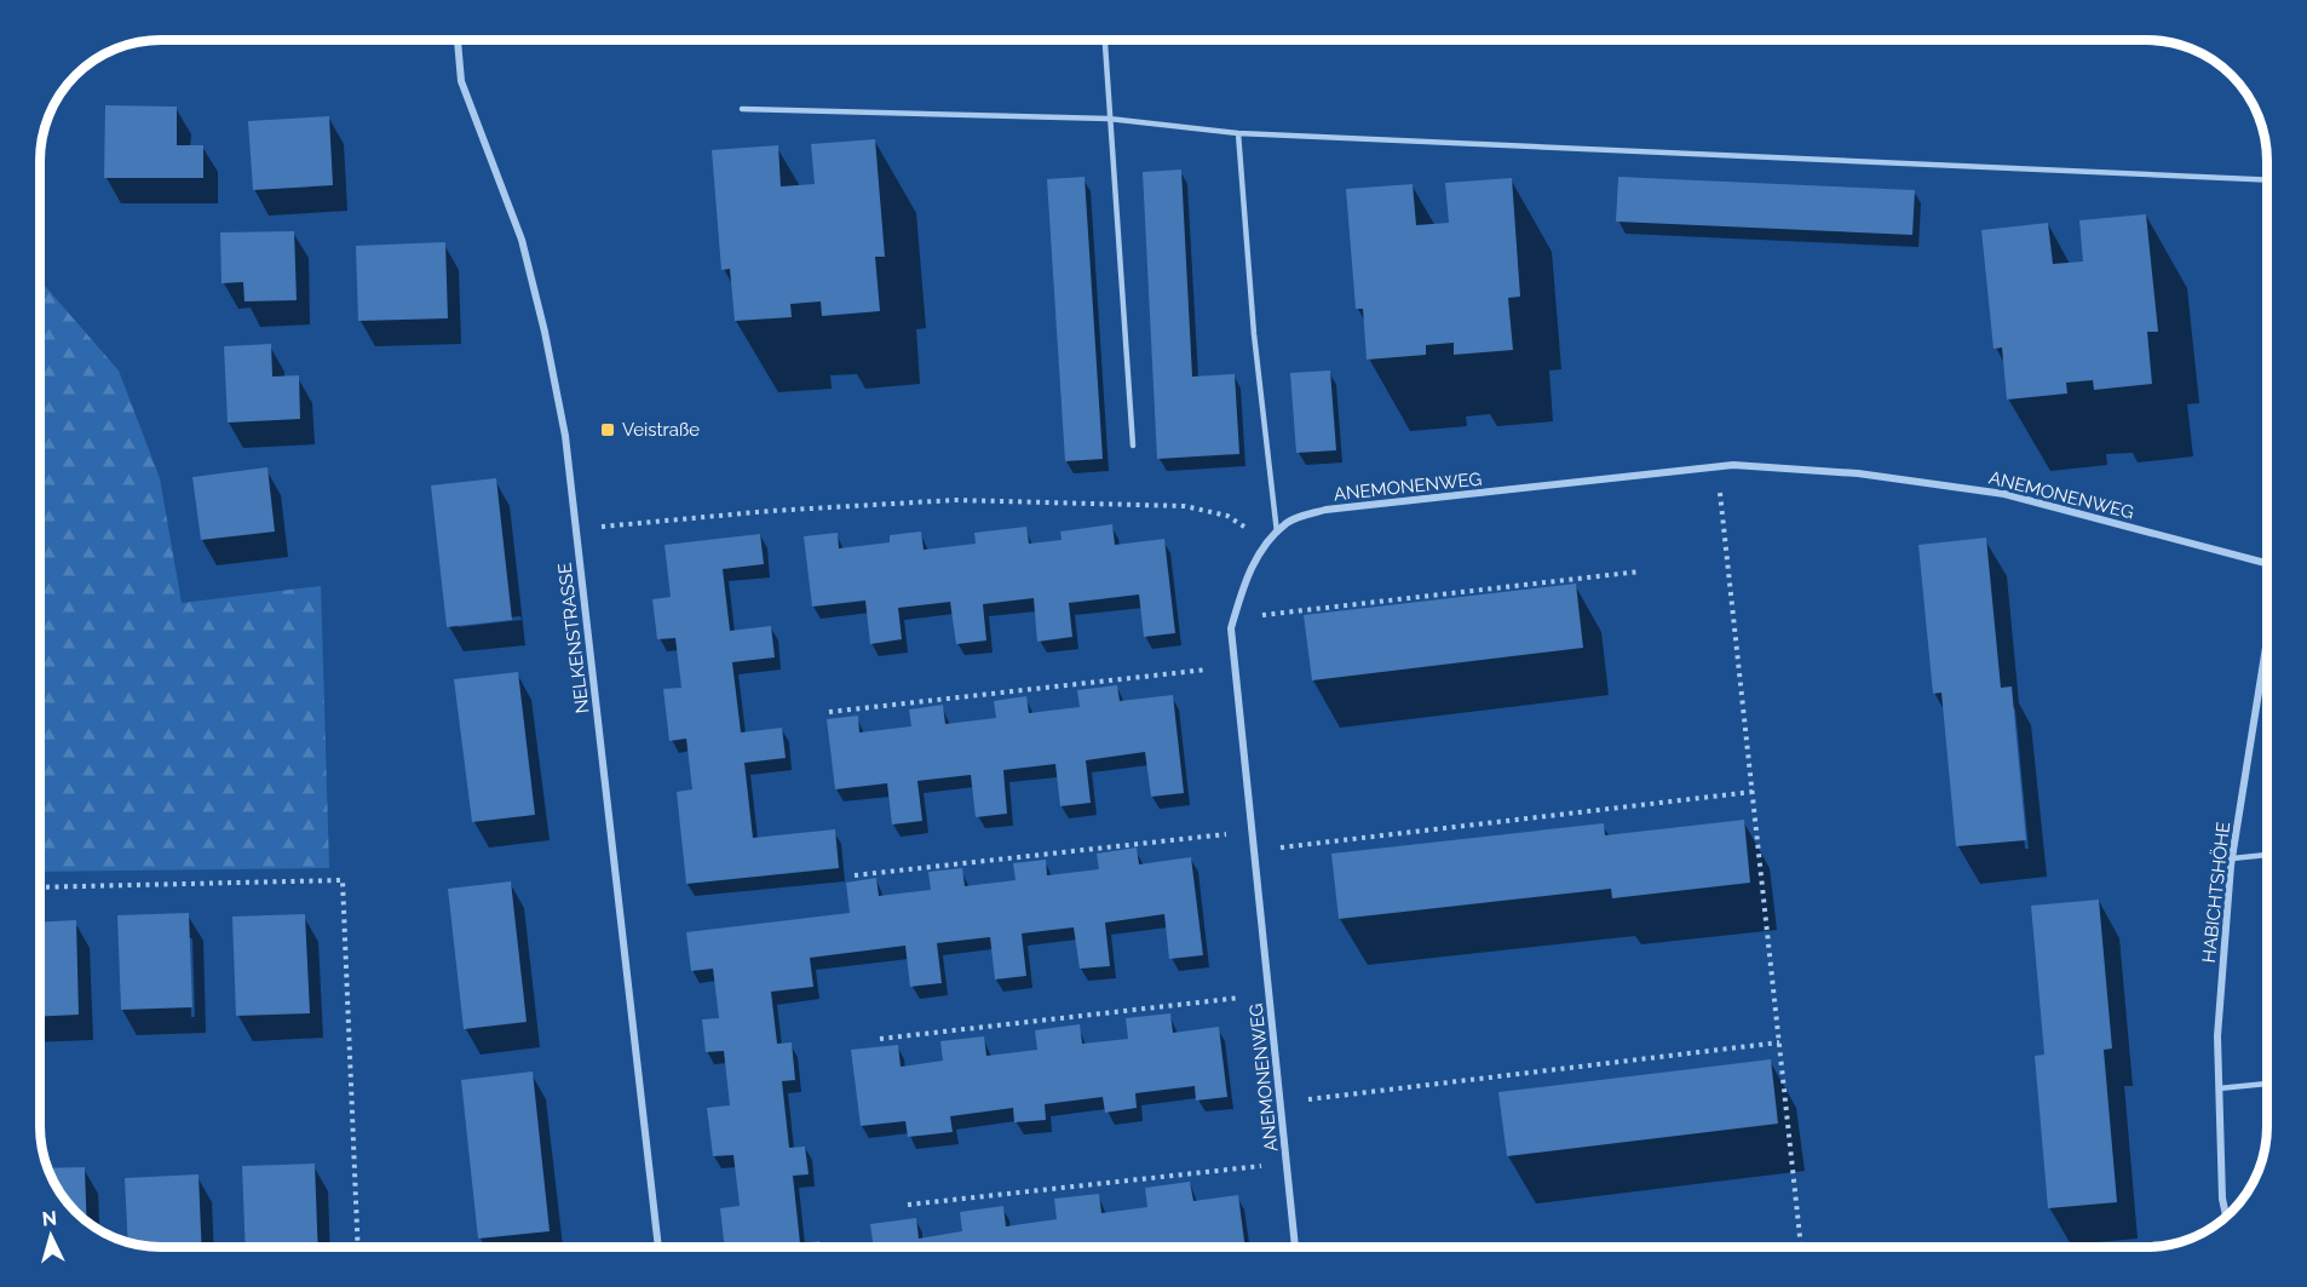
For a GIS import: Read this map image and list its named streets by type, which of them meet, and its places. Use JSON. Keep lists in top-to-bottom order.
{
  "streets": {
    "street": ["ANEMONENWEG", "NELKENSTRASSE", "HABICHTSHÖHE"]
  },
  "places": {
    "transit": ["Veistraße"]
  },
  "north": "top"
}
